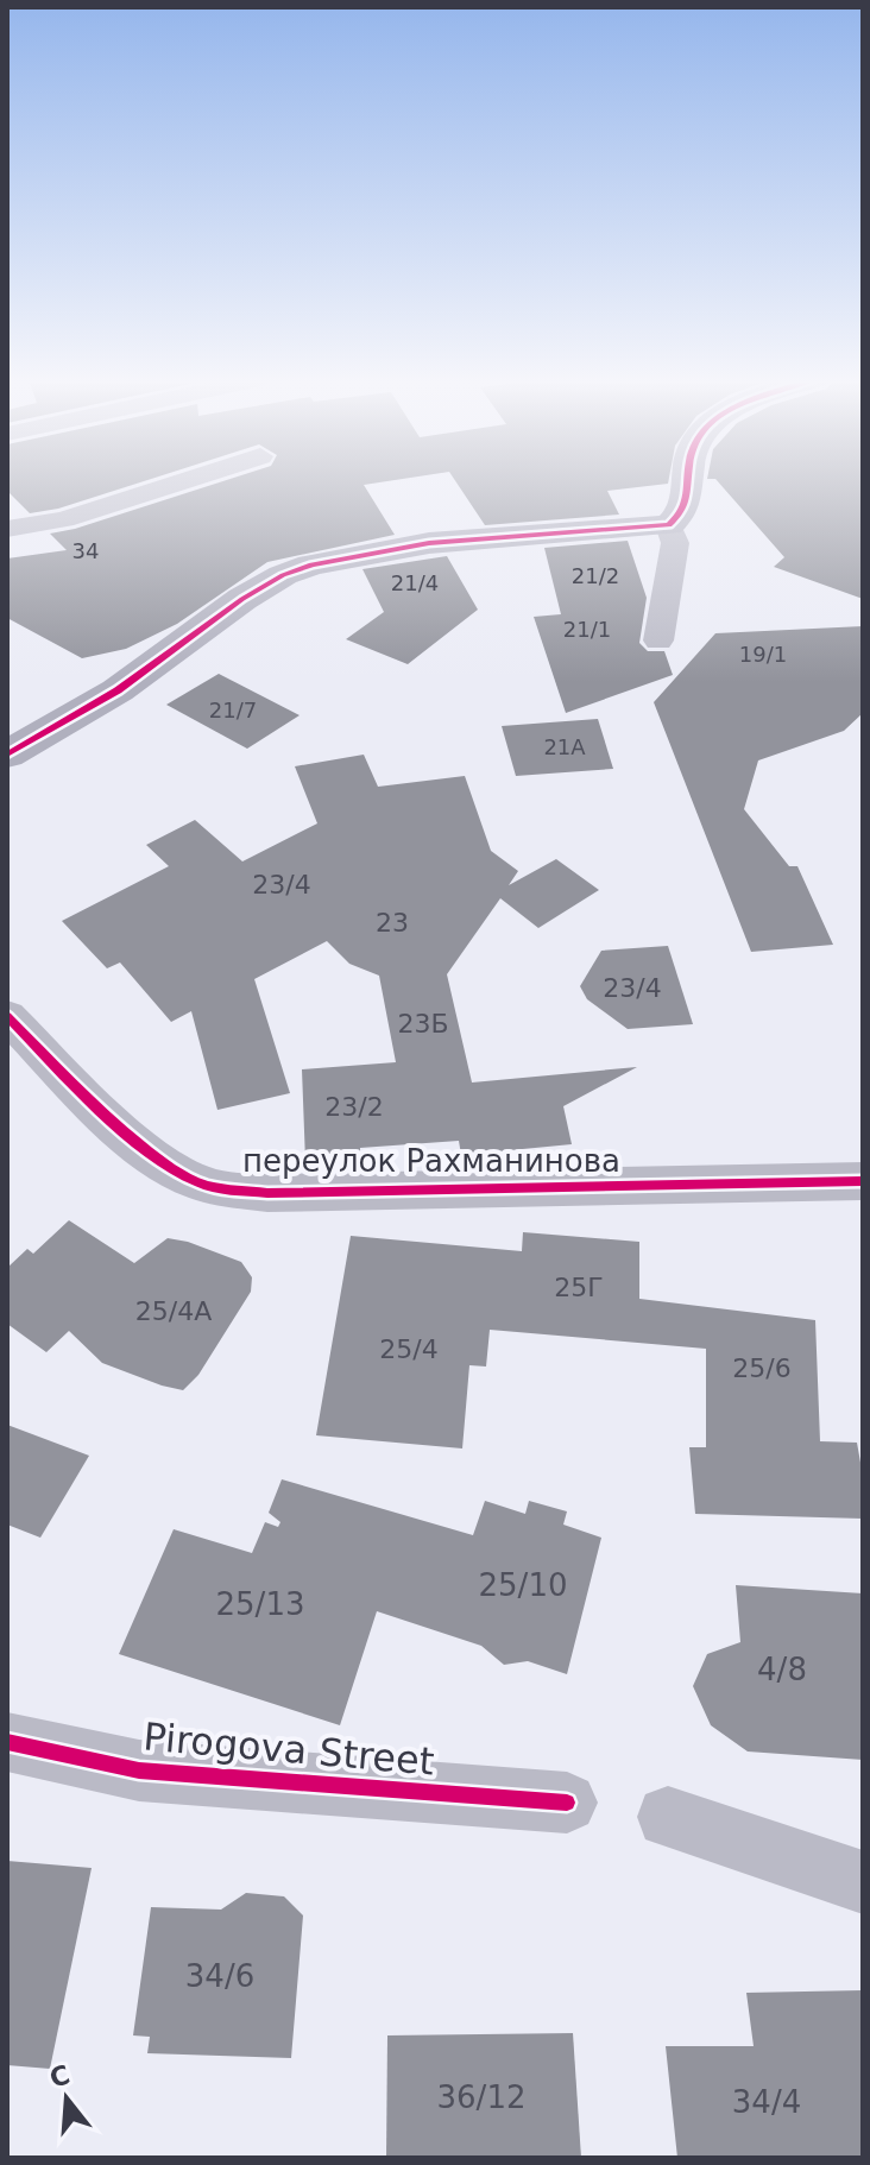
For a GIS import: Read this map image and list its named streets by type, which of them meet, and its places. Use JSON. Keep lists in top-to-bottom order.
{
  "streets": {
    "street": ["переулок Рахманинова", "Pirogova Street"]
  },
  "house_numbers": [
    "34",
    "21/2",
    "21/4",
    "21/1",
    "19/1",
    "21/7",
    "21А",
    "23/4",
    "23",
    "23/4",
    "23Б",
    "23/2",
    "25Г",
    "25/4А",
    "25/4",
    "25/6",
    "25/10",
    "25/13",
    "4/8",
    "34/6",
    "36/12",
    "34/4"
  ],
  "north": "top"
}
